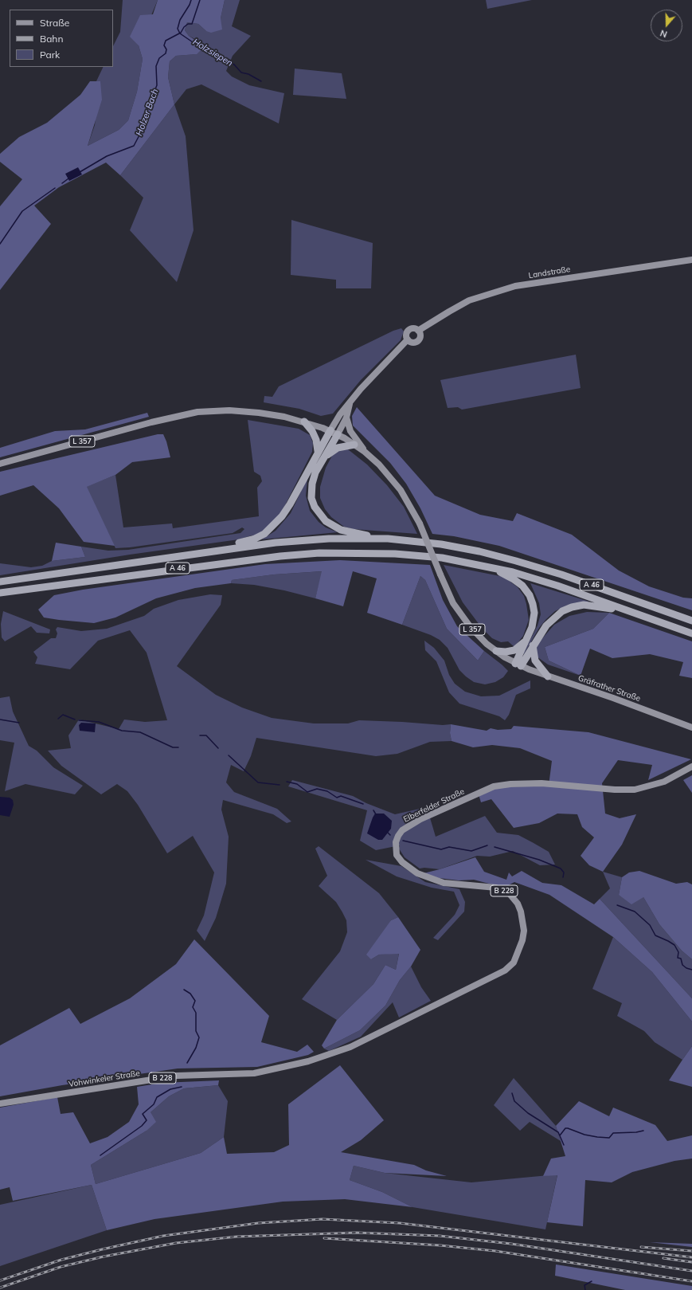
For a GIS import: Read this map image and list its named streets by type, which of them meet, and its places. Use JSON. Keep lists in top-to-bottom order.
{
  "streets": {
    "highway": ["A 46"],
    "main road": [
      "Landstraße",
      "L 357",
      "Gräfrather Straße",
      "Elberfelder Straße",
      "B 228",
      "Vohwinkeler Straße"
    ]
  },
  "crossings": [
    ["L 357", "Gräfrather Straße"],
    ["Elberfelder Straße", "Vohwinkeler Straße"]
  ],
  "water": ["Holzsiepen", "Holzer Bach"],
  "legend": ["Straße", "Bahn", "Park"],
  "north": "bottom"
}
